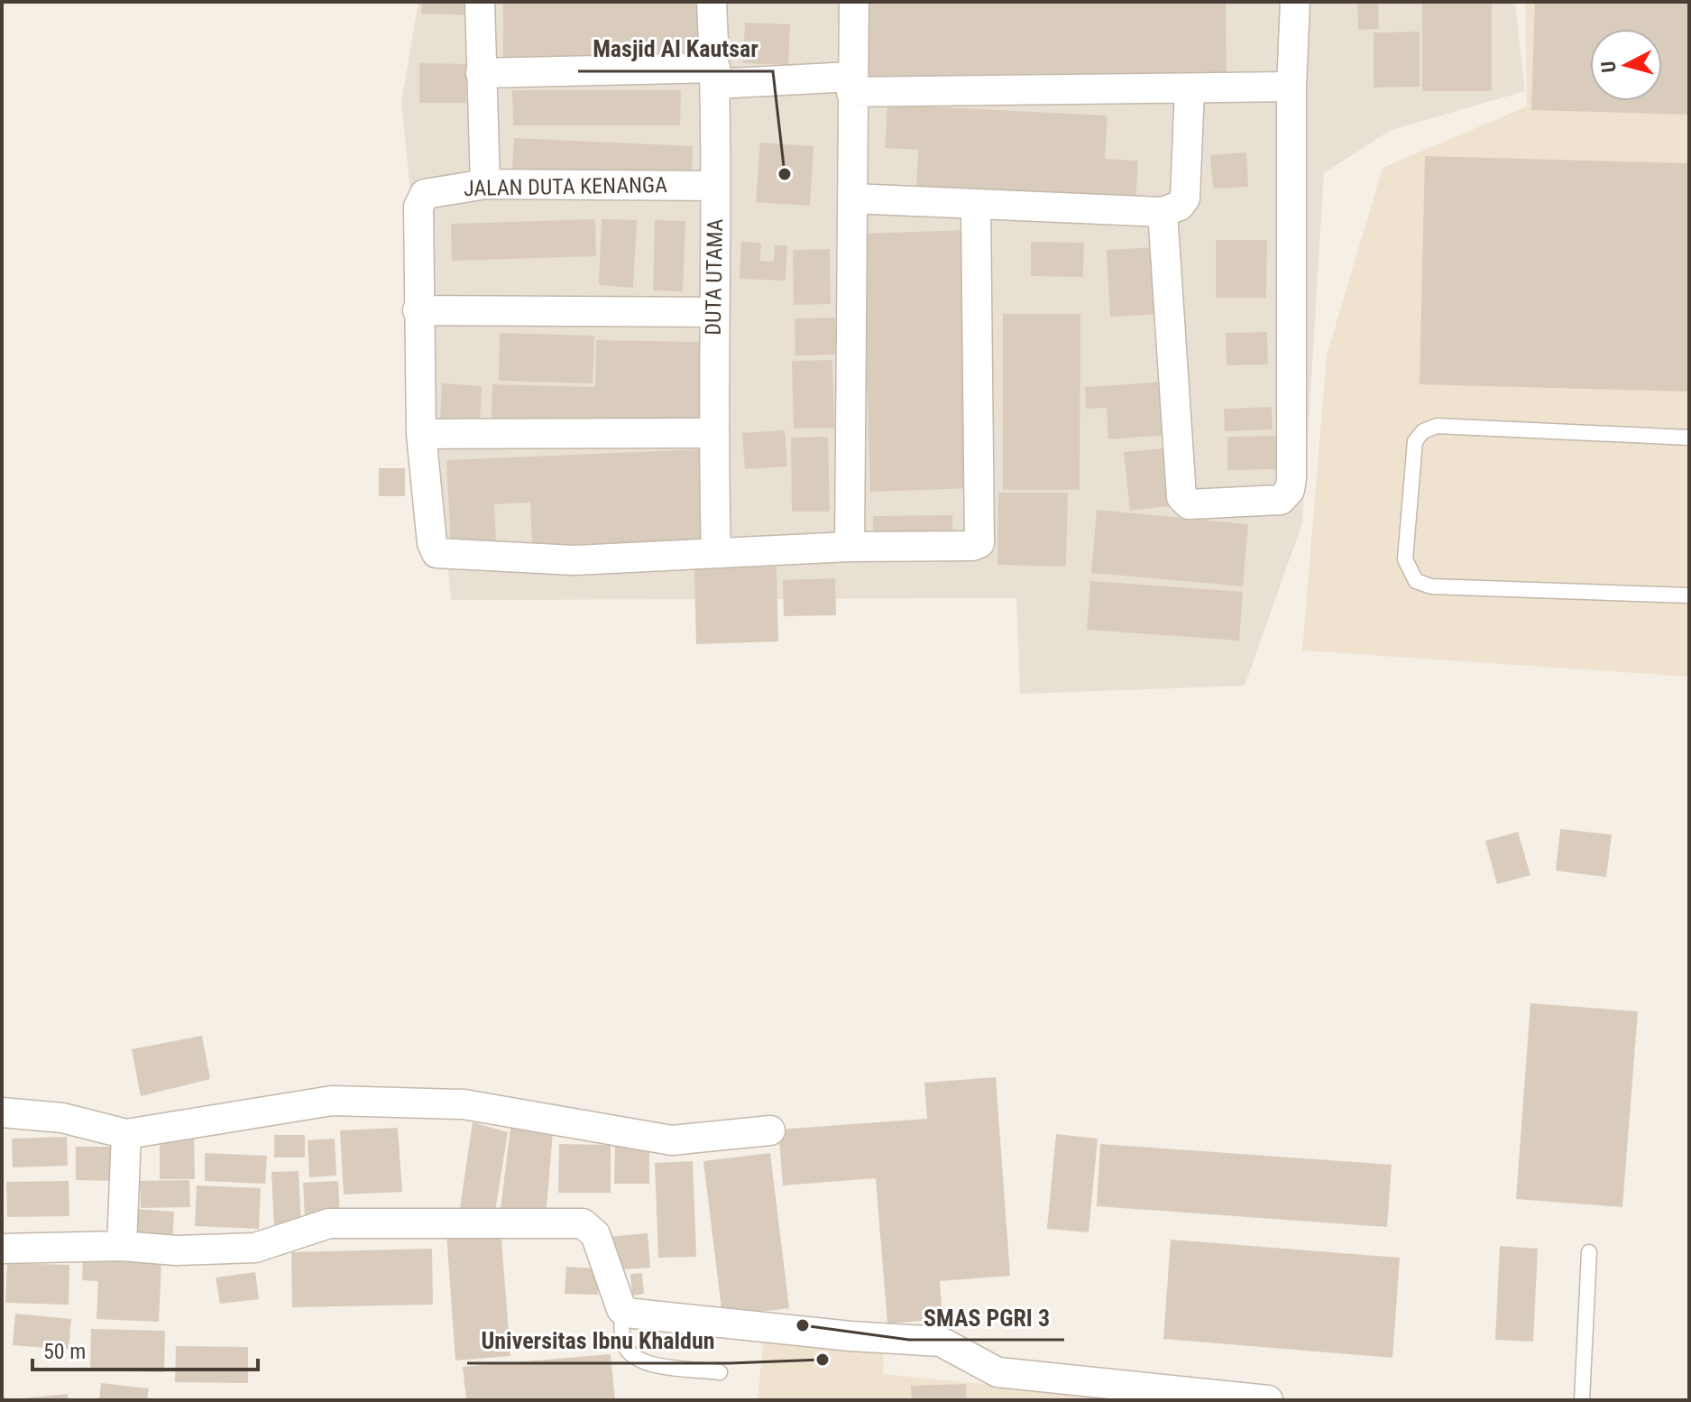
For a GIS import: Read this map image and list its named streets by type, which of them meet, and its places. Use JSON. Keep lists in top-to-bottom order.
{
  "streets": {
    "street": ["JALAN DUTA KENANGA", "DUTA UTAMA"]
  },
  "crossings": [
    ["JALAN DUTA KENANGA", "DUTA UTAMA"]
  ],
  "places": ["Masjid Al Kautsar", "SMAS PGRI 3", "Universitas Ibnu Khaldun"],
  "scale_bar": "50 m",
  "north": "left"
}
